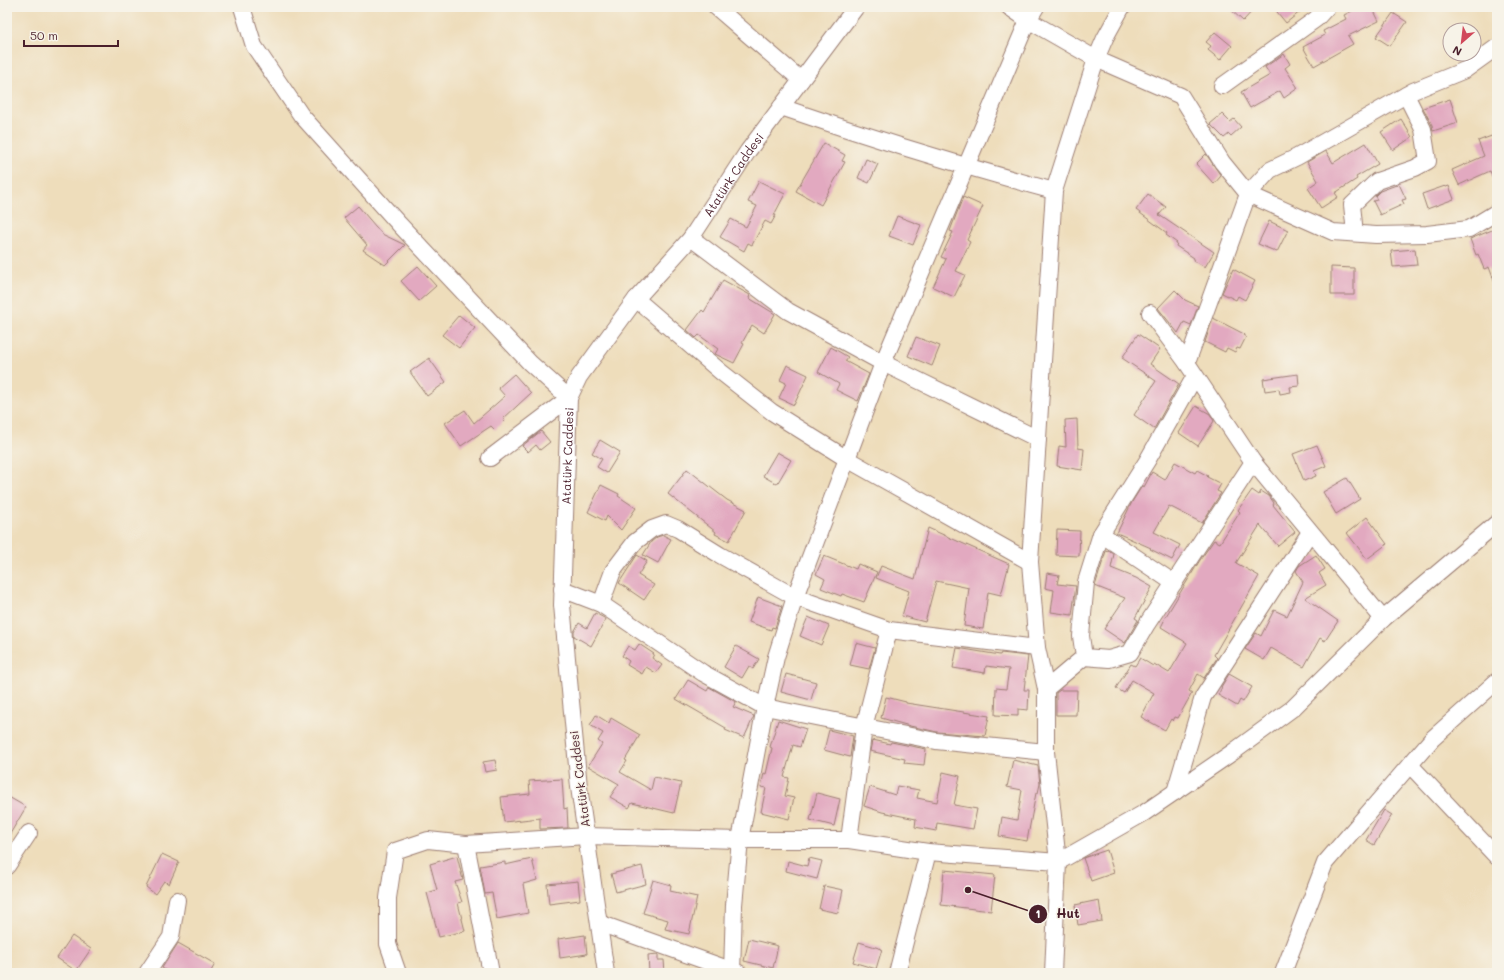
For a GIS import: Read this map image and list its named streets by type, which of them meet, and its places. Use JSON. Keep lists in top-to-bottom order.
{
  "streets": {
    "street": ["Atatürk Caddesi"]
  },
  "places": ["Hut"],
  "scale_bar": "50 m",
  "north": "bottom left"
}
